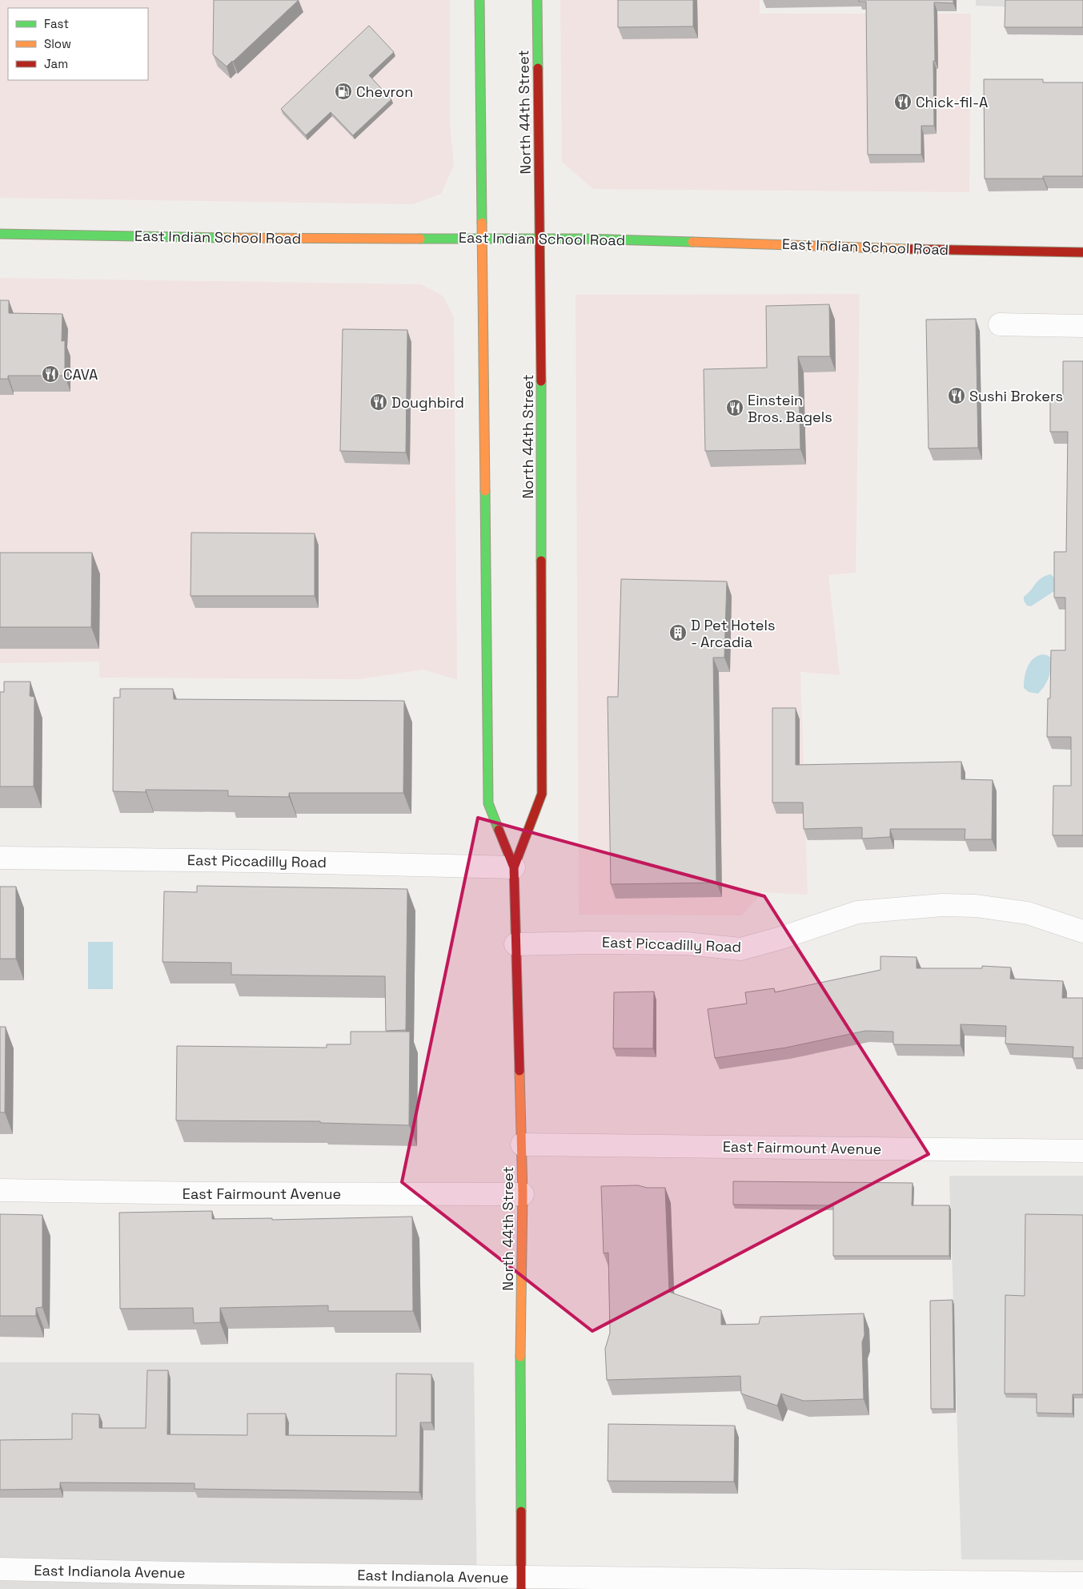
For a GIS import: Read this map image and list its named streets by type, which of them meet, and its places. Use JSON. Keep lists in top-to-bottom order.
{
  "streets": {
    "main road": ["North 44th Street", "East Indian School Road"],
    "street": ["East Piccadilly Road", "East Fairmount Avenue", "East Indianola Avenue"]
  },
  "crossings": [
    ["North 44th Street", "East Indian School Road"],
    ["North 44th Street", "East Piccadilly Road"],
    ["North 44th Street", "East Fairmount Avenue"],
    ["North 44th Street", "East Indianola Avenue"]
  ],
  "places": {
    "fuel station": ["Chevron"],
    "restaurant": [
      "Chick-fil-A",
      "CAVA",
      "Sushi Brokers",
      "Doughbird",
      "Einstein Bros. Bagels"
    ],
    "building": ["D Pet Hotels - Arcadia"]
  },
  "legend": ["Fast", "Slow", "Jam"]
}
